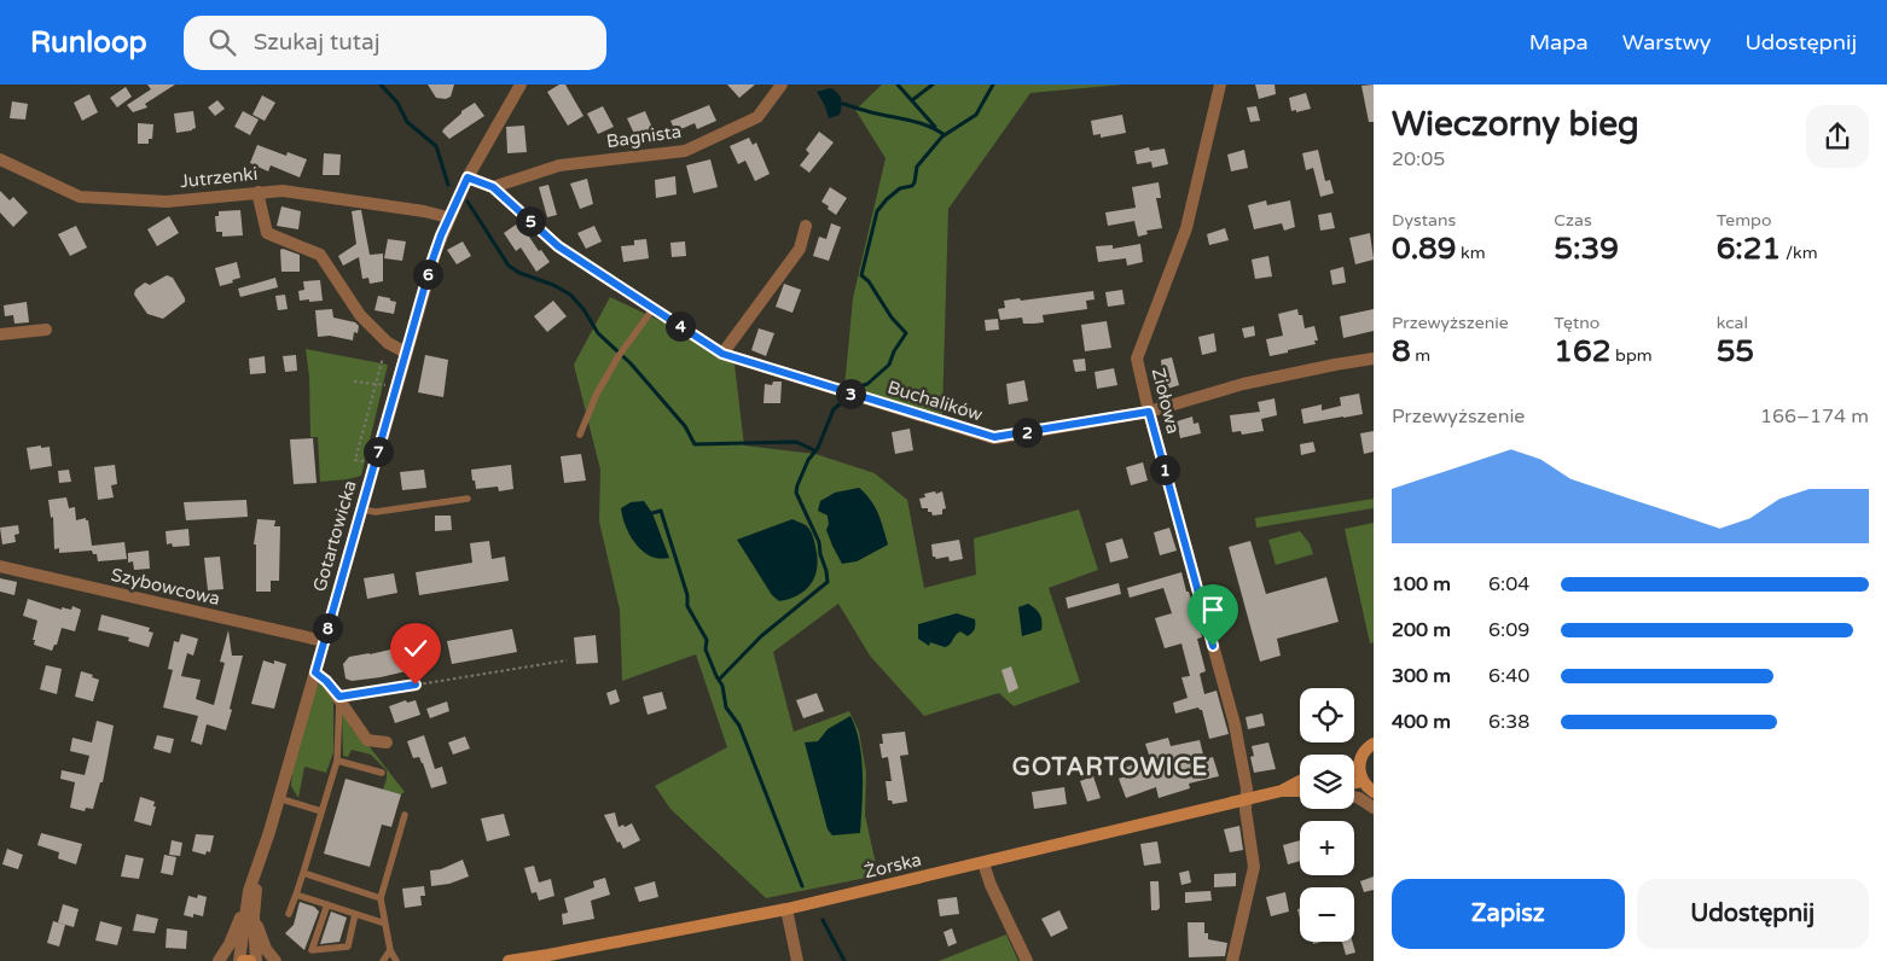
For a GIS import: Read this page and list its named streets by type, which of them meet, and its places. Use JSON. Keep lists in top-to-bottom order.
{
  "streets": {
    "main road": ["Żorska"],
    "street": [
      "Bagnista",
      "Jutrzenki",
      "Buchalików",
      "Ziołowa",
      "Gotartowicka",
      "Szybowcowa"
    ]
  },
  "crossings": [
    ["Bagnista", "Buchalików"],
    ["Jutrzenki", "Gotartowicka"],
    ["Buchalików", "Ziołowa"],
    ["Buchalików", "Gotartowicka"],
    ["Ziołowa", "Żorska"],
    ["Gotartowicka", "Szybowcowa"]
  ],
  "districts": ["GOTARTOWICE"],
  "page": {
    "header": "Runloop",
    "search": "Szukaj tutaj",
    "nav": ["Mapa", "Warstwy", "Udostępnij"],
    "heading": ["Wieczorny bieg", "20:05"],
    "stats": [
      ["Dystans", "0.89 km"],
      ["Czas", "5:39"],
      ["Tempo", "6:21 /km"],
      ["Przewyższenie", "8 m"],
      ["Tętno", "162 bpm"],
      ["kcal", "55"]
    ],
    "pins": [
      "5",
      "6",
      "4",
      "3",
      "2",
      "7",
      "1",
      "8"
    ],
    "chart": ["Przewyższenie", "166–174 m"],
    "list": [
      {
        "name": "100 m",
        "note": "6:04"
      },
      {
        "name": "200 m",
        "note": "6:09"
      },
      {
        "name": "300 m",
        "note": "6:40"
      },
      {
        "name": "400 m",
        "note": "6:38"
      }
    ],
    "map_buttons": ["+", "−"],
    "buttons": ["Zapisz", "Udostępnij"]
  }
}
